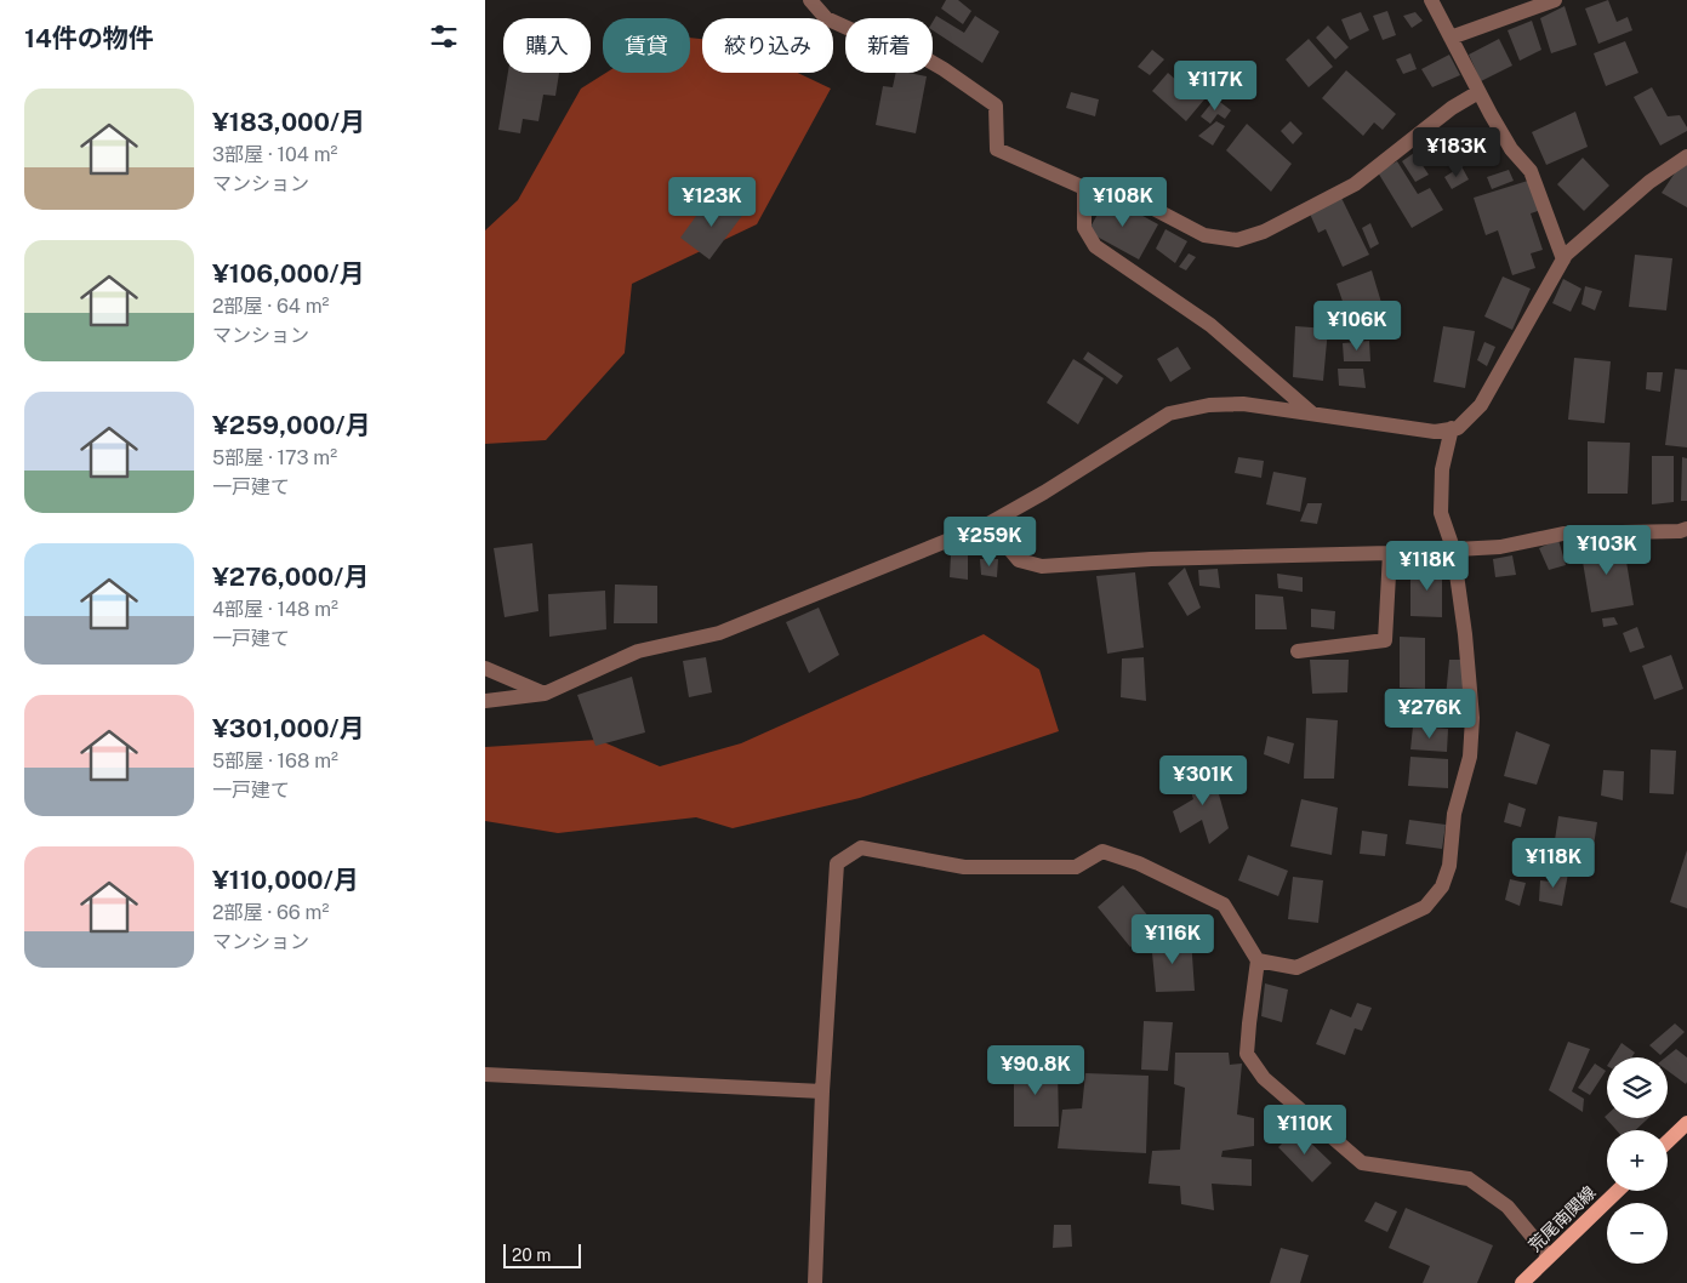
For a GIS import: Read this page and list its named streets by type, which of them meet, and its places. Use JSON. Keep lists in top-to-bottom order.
{
  "streets": {
    "main road": ["荒尾南関線"]
  },
  "scale_bar": "20 m",
  "page": {
    "heading": "14件の物件",
    "chip": [
      "購入",
      "賃貸",
      "絞り込み",
      "新着"
    ],
    "price": [
      "¥117K",
      "¥183K",
      "¥123K",
      "¥108K",
      "¥106K",
      "¥259K",
      "¥103K",
      "¥118K",
      "¥276K",
      "¥301K",
      "¥118K",
      "¥116K",
      "¥90.8K",
      "¥110K"
    ],
    "list": [
      {
        "name": "¥183,000/月",
        "note": "3部屋 · 104 m² · マンション"
      },
      {
        "name": "¥106,000/月",
        "note": "2部屋 · 64 m² · マンション"
      },
      {
        "name": "¥259,000/月",
        "note": "5部屋 · 173 m² · 一戸建て"
      },
      {
        "name": "¥276,000/月",
        "note": "4部屋 · 148 m² · 一戸建て"
      },
      {
        "name": "¥301,000/月",
        "note": "5部屋 · 168 m² · 一戸建て"
      },
      {
        "name": "¥110,000/月",
        "note": "2部屋 · 66 m² · マンション"
      }
    ],
    "map_buttons": ["+", "−"],
    "scale": "20 m"
  }
}
